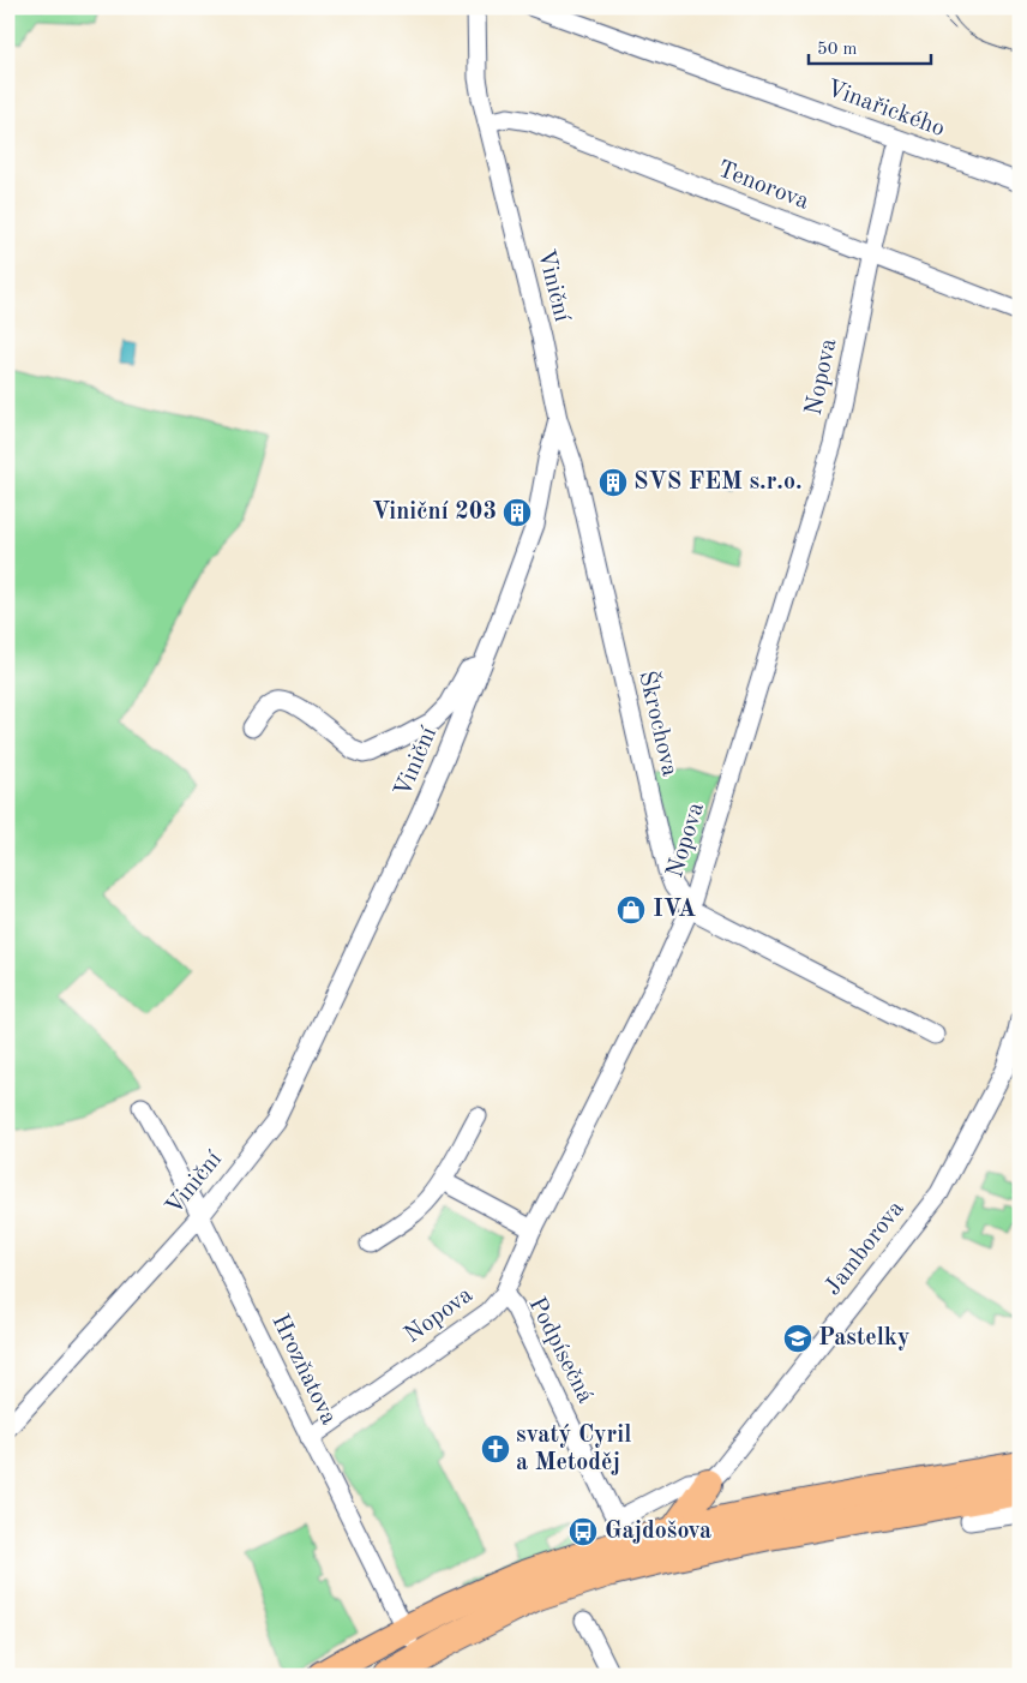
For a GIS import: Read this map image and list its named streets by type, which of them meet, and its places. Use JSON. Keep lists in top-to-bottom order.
{
  "streets": {
    "street": [
      "Vinařického",
      "Tenorova",
      "Viniční",
      "Nopova",
      "Škrochova",
      "Jamborova",
      "Podpísečná",
      "Hrozňatova"
    ]
  },
  "crossings": [
    ["Vinařického", "Nopova"],
    ["Tenorova", "Viniční"],
    ["Tenorova", "Nopova"],
    ["Viniční", "Škrochova"],
    ["Viniční", "Hrozňatova"],
    ["Nopova", "Škrochova"],
    ["Nopova", "Podpísečná"],
    ["Nopova", "Hrozňatova"],
    ["Jamborova", "Podpísečná"]
  ],
  "places": {
    "building": ["SVS FEM s.r.o.", "Viniční 203"],
    "shop": ["IVA"],
    "school or university": ["Pastelky"],
    "church": ["svatý Cyril a Metoděj"],
    "bus stop": ["Gajdošova"]
  },
  "scale_bar": "50 m"
}
